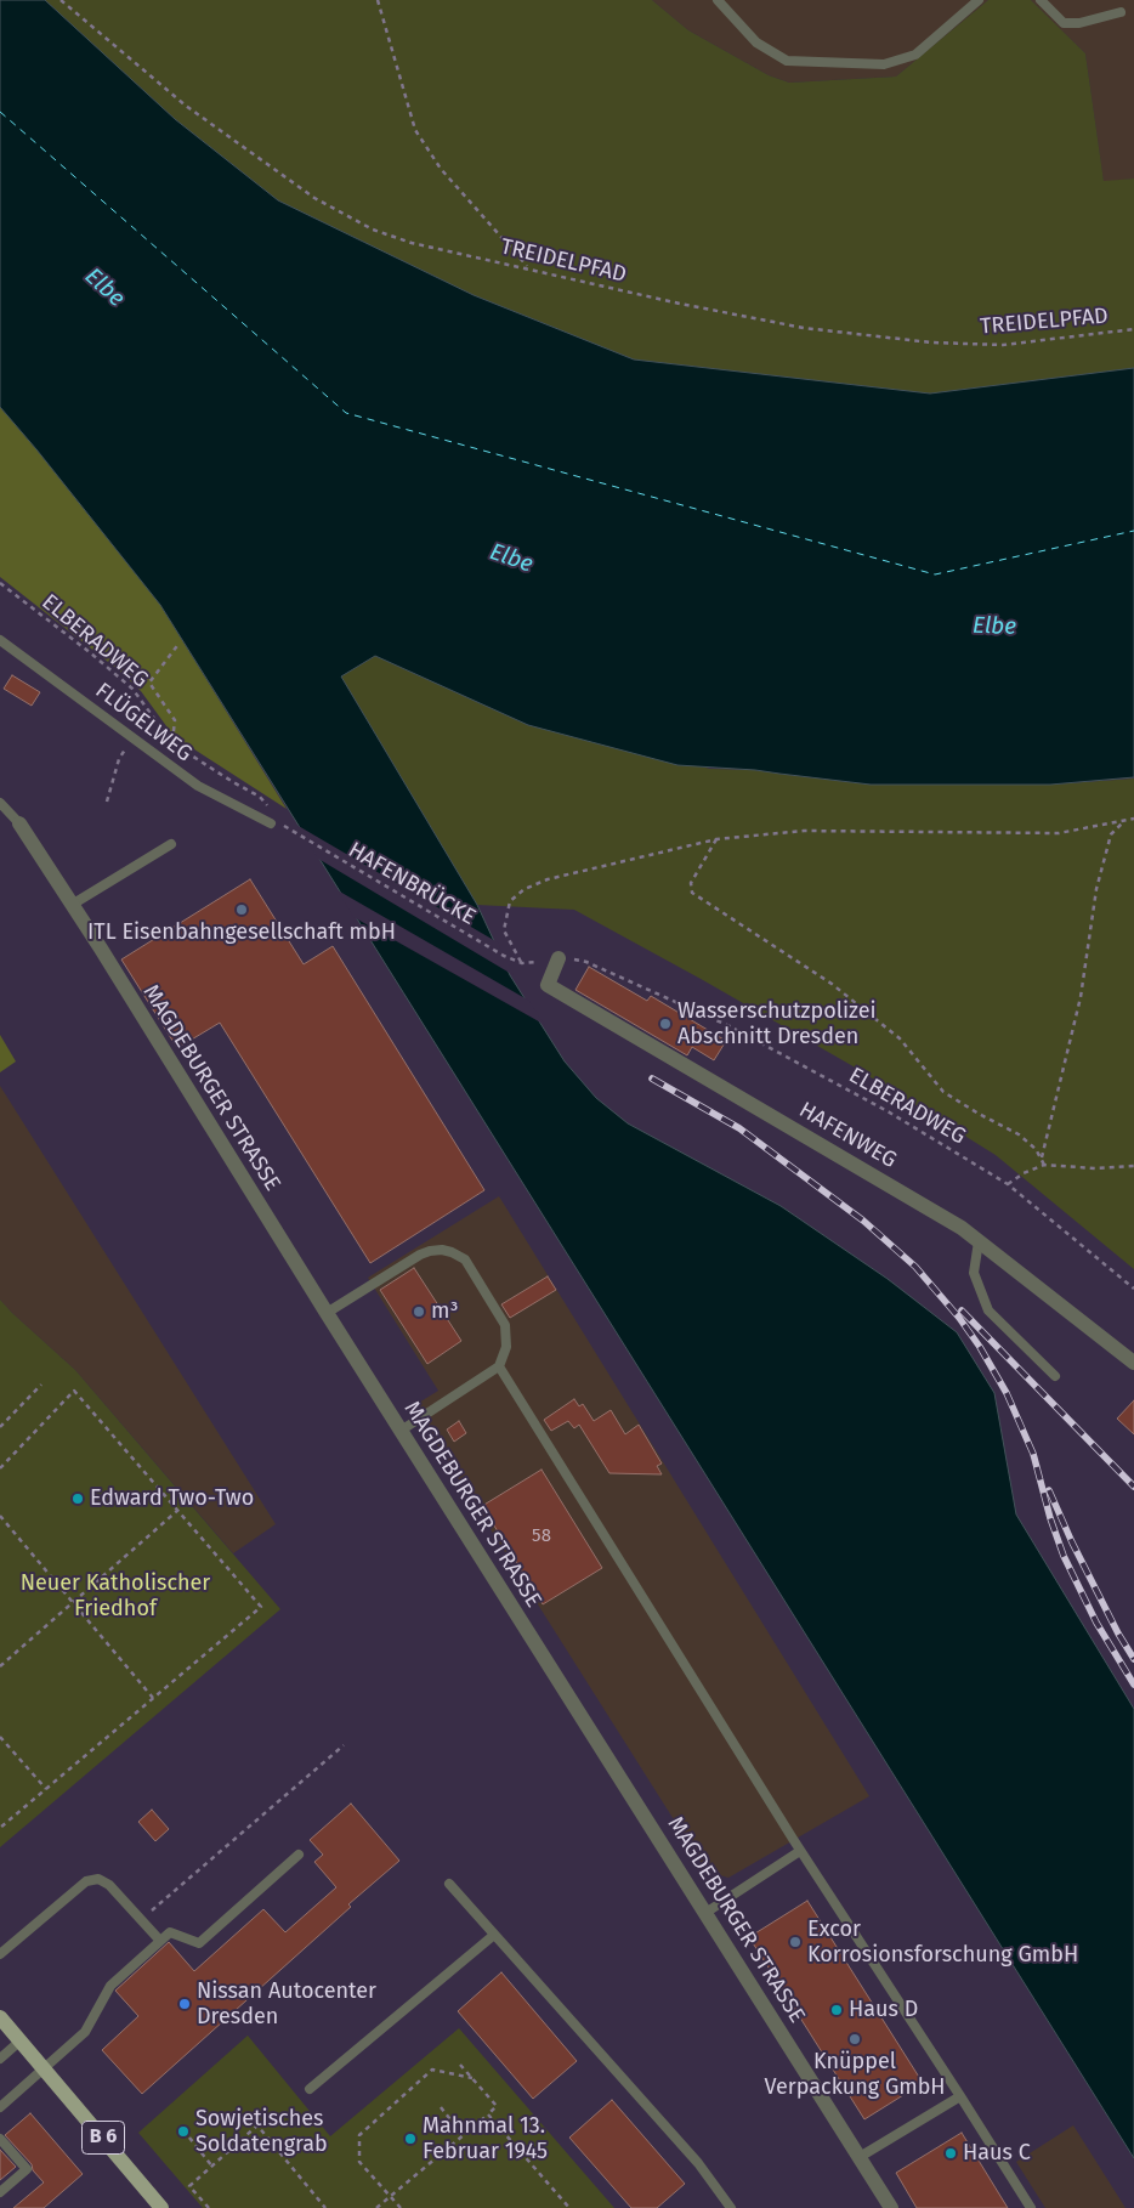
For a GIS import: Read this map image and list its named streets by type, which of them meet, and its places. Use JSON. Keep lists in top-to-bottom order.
{
  "streets": {
    "main road": ["B 6"],
    "street": ["MAGDEBURGER STRASSE", "HAFENWEG"],
    "lane": ["FLÜGELWEG"],
    "path": ["TREIDELPFAD", "ELBERADWEG", "HAFENBRÜCKE"]
  },
  "crossings": [
    ["ELBERADWEG", "HAFENBRÜCKE"],
    ["ELBERADWEG", "HAFENWEG"],
    ["FLÜGELWEG", "HAFENBRÜCKE"]
  ],
  "water": ["Elbe"],
  "parks": ["Neuer Katholischer Friedhof"],
  "places": [
    "ITL Eisenbahngesellschaft mbH",
    "Wasserschutzpolizei Abschnitt Dresden",
    "m³",
    "Edward Two-Two",
    "Excor Korrosionsforschung GmbH",
    "Nissan Autocenter Dresden",
    "Haus D",
    "Knüppel Verpackung GmbH",
    "Sowjetisches Soldatengrab",
    "Mahnmal 13. Februar 1945",
    "Haus C"
  ],
  "house_numbers": ["58"]
}
